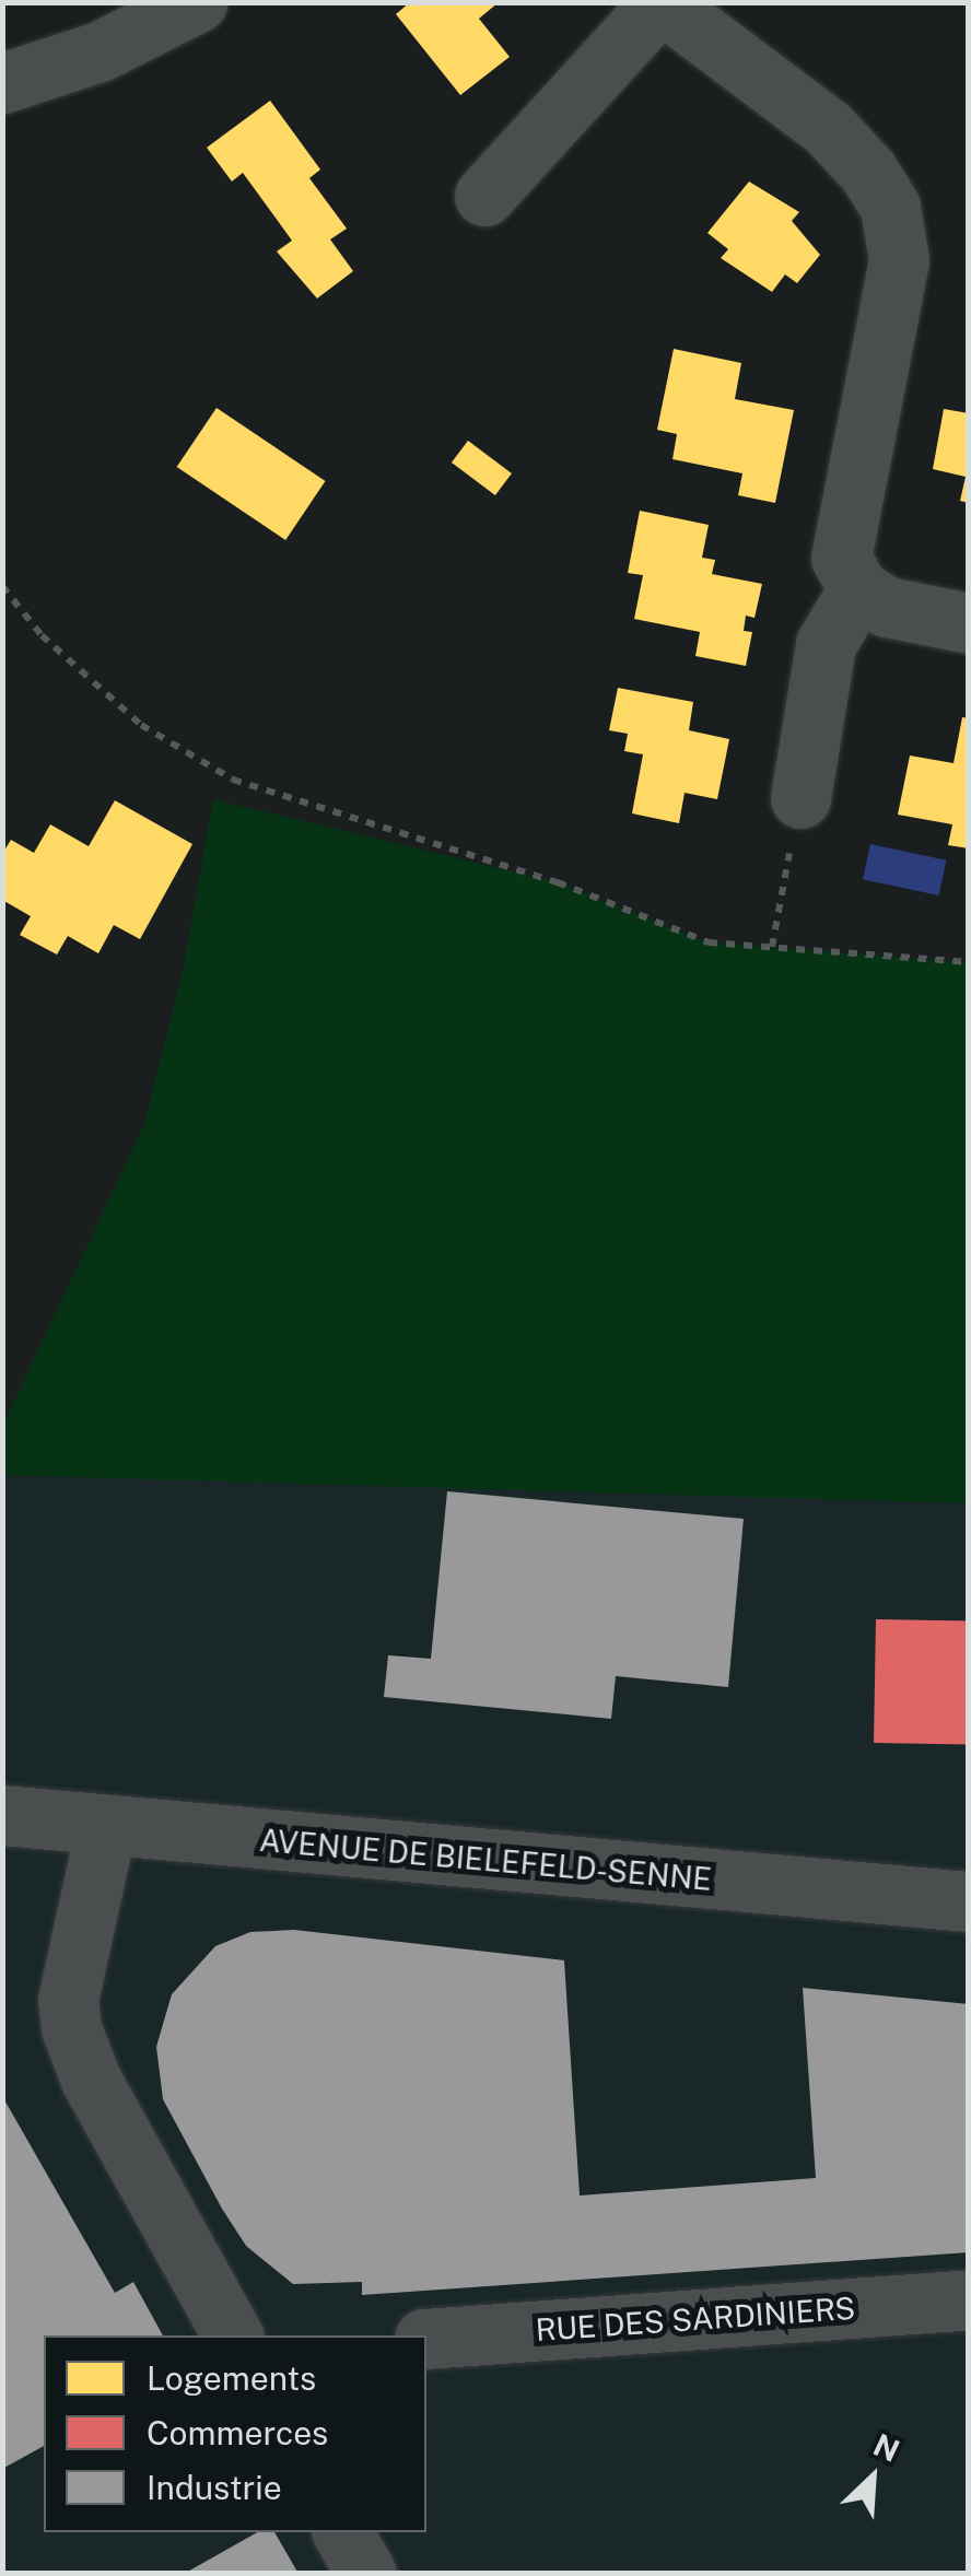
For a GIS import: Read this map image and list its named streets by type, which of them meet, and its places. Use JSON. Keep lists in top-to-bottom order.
{
  "streets": {
    "street": ["AVENUE DE BIELEFELD-SENNE", "RUE DES SARDINIERS"]
  },
  "legend": ["Logements", "Commerces", "Industrie"],
  "north": "top right"
}
